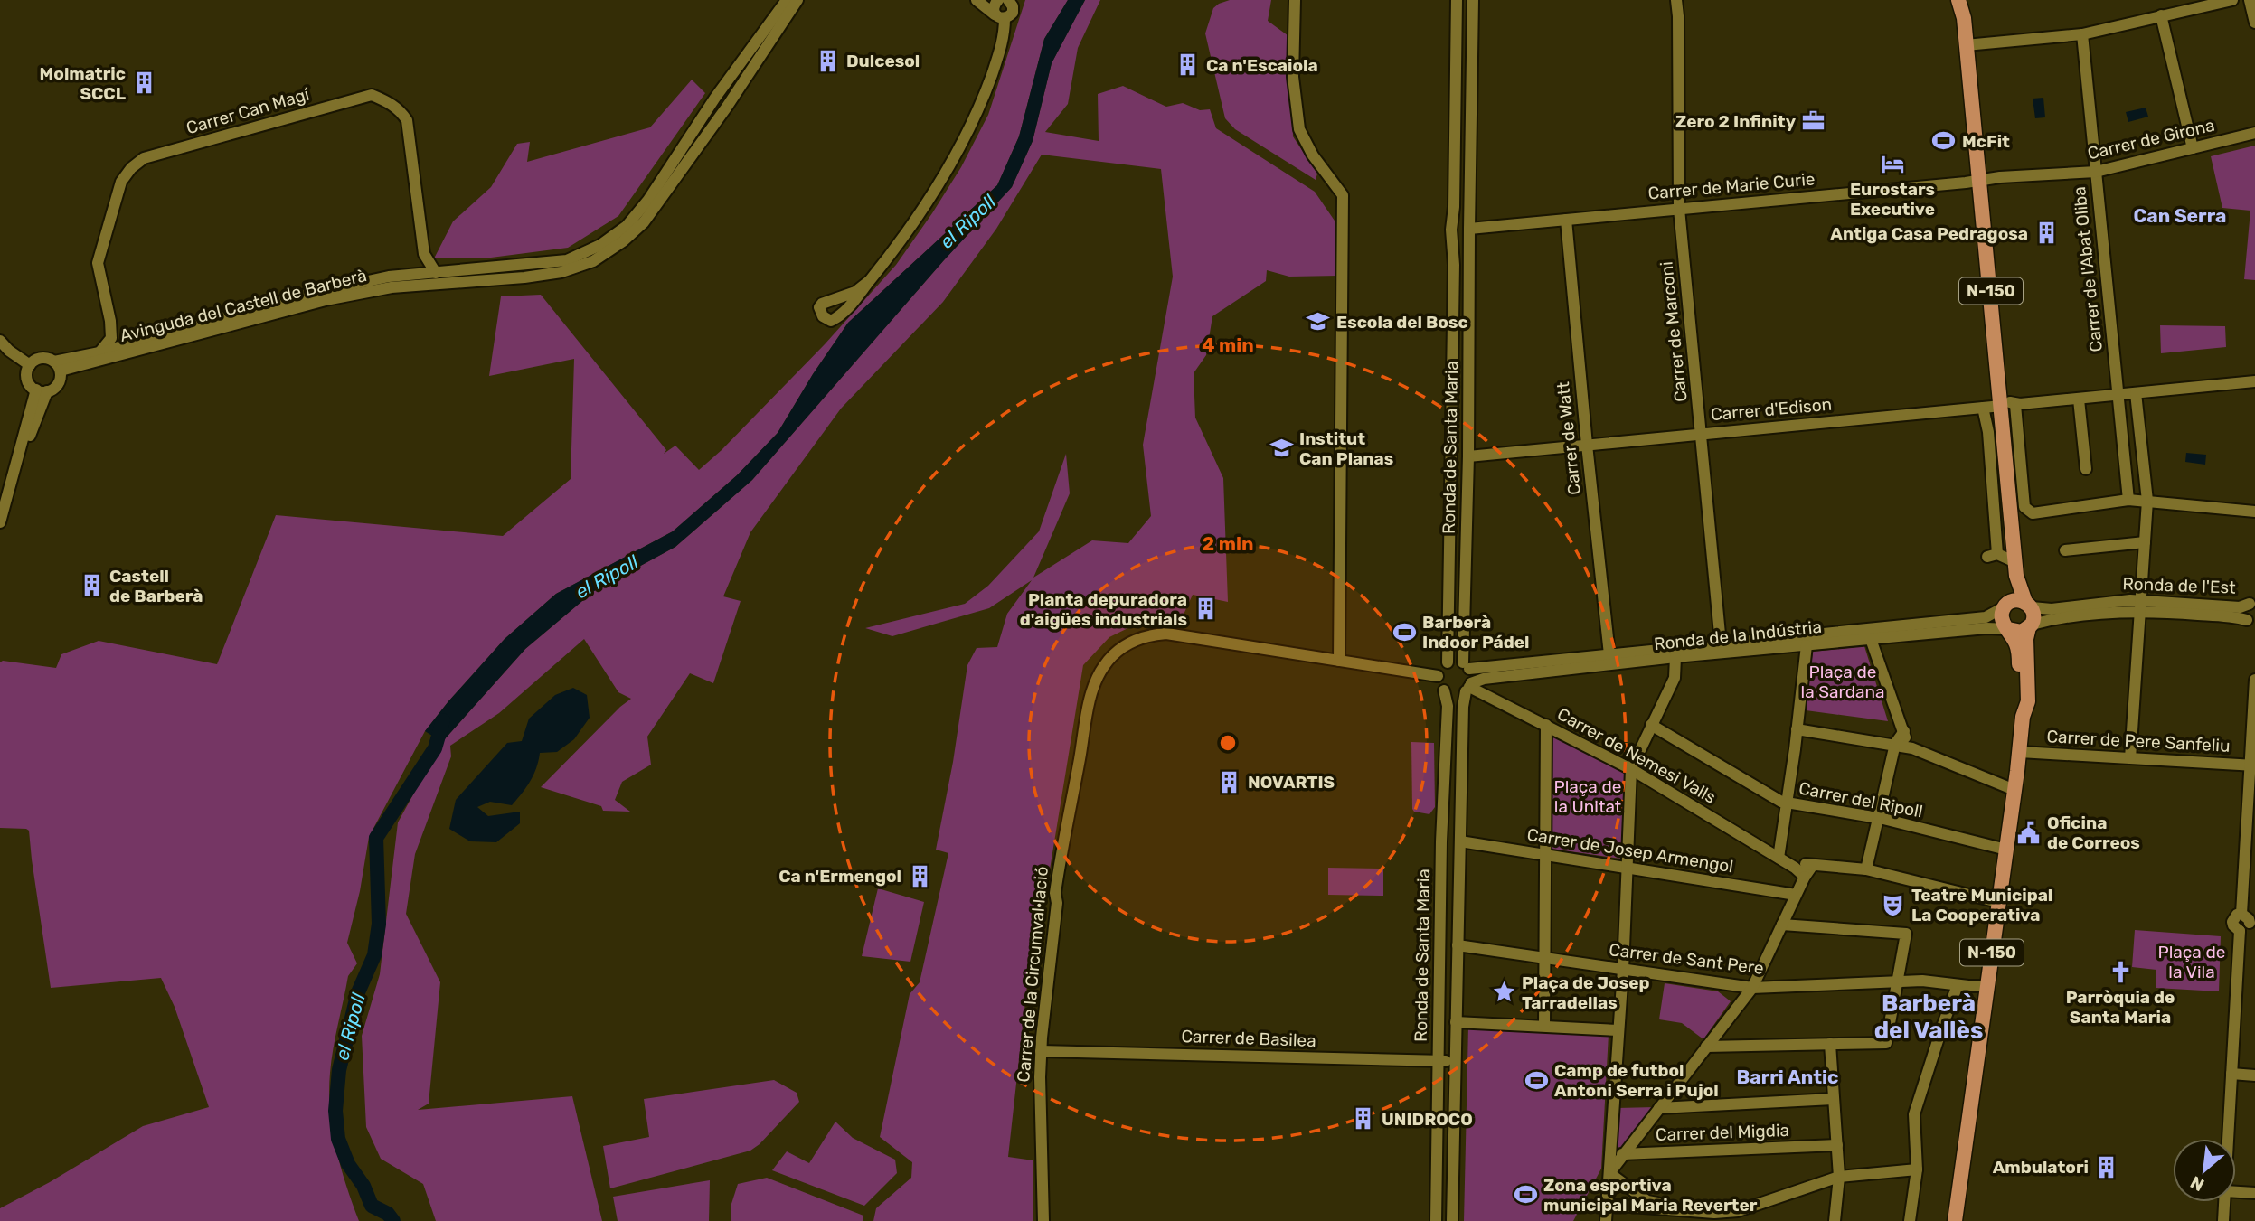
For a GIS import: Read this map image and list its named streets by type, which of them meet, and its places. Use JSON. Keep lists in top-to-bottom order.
{
  "streets": {
    "main road": ["N-150"],
    "street": [
      "Carrer Can Magí",
      "Carrer de Girona",
      "Carrer de Marie Curie",
      "Carrer de l'Abat Oliba",
      "Avinguda del Castell de Barberà",
      "Carrer de Marconi",
      "Carrer d'Edison",
      "Carrer de Watt",
      "Ronda de Santa Maria",
      "Ronda de l'Est",
      "Ronda de la Indústria",
      "Carrer de Pere Sanfeliu",
      "Carrer de Nemesi Valls",
      "Carrer del Ripoll",
      "Carrer de Josep Armengol",
      "Carrer de Sant Pere",
      "Carrer de la Circumval·lació",
      "Carrer de Basilea",
      "Carrer del Migdia"
    ]
  },
  "crossings": [
    ["Carrer Can Magí", "Avinguda del Castell de Barberà"],
    ["Carrer de Girona", "Carrer de Marie Curie"],
    ["Carrer de Girona", "Carrer de l'Abat Oliba"],
    ["Carrer de Girona", "N-150"],
    ["Carrer de Marie Curie", "N-150"],
    ["Carrer de Marie Curie", "Carrer de Marconi"],
    ["Carrer de Marie Curie", "Carrer de Watt"],
    ["Carrer de Marie Curie", "Ronda de Santa Maria"],
    ["Carrer de l'Abat Oliba", "Carrer d'Edison"],
    ["N-150", "Carrer d'Edison"],
    ["N-150", "Ronda de l'Est"],
    ["N-150", "Ronda de la Indústria"],
    ["N-150", "Carrer de Pere Sanfeliu"],
    ["N-150", "Carrer de Nemesi Valls"],
    ["N-150", "Carrer del Ripoll"],
    ["N-150", "Carrer de Sant Pere"],
    ["Carrer de Marconi", "Carrer d'Edison"],
    ["Carrer de Marconi", "Ronda de la Indústria"],
    ["Carrer d'Edison", "Carrer de Watt"],
    ["Carrer d'Edison", "Ronda de Santa Maria"],
    ["Carrer de Watt", "Ronda de la Indústria"],
    ["Ronda de Santa Maria", "Ronda de la Indústria"],
    ["Ronda de Santa Maria", "Carrer de Nemesi Valls"],
    ["Ronda de Santa Maria", "Carrer de Josep Armengol"],
    ["Ronda de Santa Maria", "Carrer de Sant Pere"],
    ["Ronda de Santa Maria", "Carrer de la Circumval·lació"],
    ["Ronda de Santa Maria", "Carrer de Basilea"],
    ["Ronda de l'Est", "Ronda de la Indústria"],
    ["Ronda de la Indústria", "Carrer de Nemesi Valls"],
    ["Ronda de la Indústria", "Carrer de la Circumval·lació"],
    ["Carrer de Nemesi Valls", "Carrer de la Circumval·lació"],
    ["Carrer de la Circumval·lació", "Carrer de Basilea"]
  ],
  "districts": ["Can Serra", "Barberà del Vallès", "Barri Antic"],
  "water": ["el Ripoll"],
  "parks": ["Plaça de la Sardana", "Plaça de la Unitat", "Plaça de la Vila"],
  "places": {
    "building": [
      "Dulcesol",
      "Ca n'Escaiola",
      "Molmatric SCCL",
      "Antiga Casa Pedragosa",
      "Castell de Barberà",
      "Planta depuradora d'aigües industrials",
      "NOVARTIS",
      "Ca n'Ermengol",
      "UNIDROCO",
      "Ambulatori"
    ],
    "office": ["Zero 2 Infinity"],
    "sports": [
      "McFit",
      "Barberà Indoor Pádel",
      "Camp de futbol Antoni Serra i Pujol",
      "Zona esportiva municipal Maria Reverter"
    ],
    "hotel": ["Eurostars Executive"],
    "school or university": ["Escola del Bosc", "Institut Can Planas"],
    "public building": ["Oficina de Correos"],
    "theatre": ["Teatre Municipal La Cooperativa"],
    "church": ["Parròquia de Santa Maria"],
    "place": ["Plaça de Josep Tarradellas"]
  },
  "north": "bottom left",
  "rings": ["4 min", "2 min"]
}
